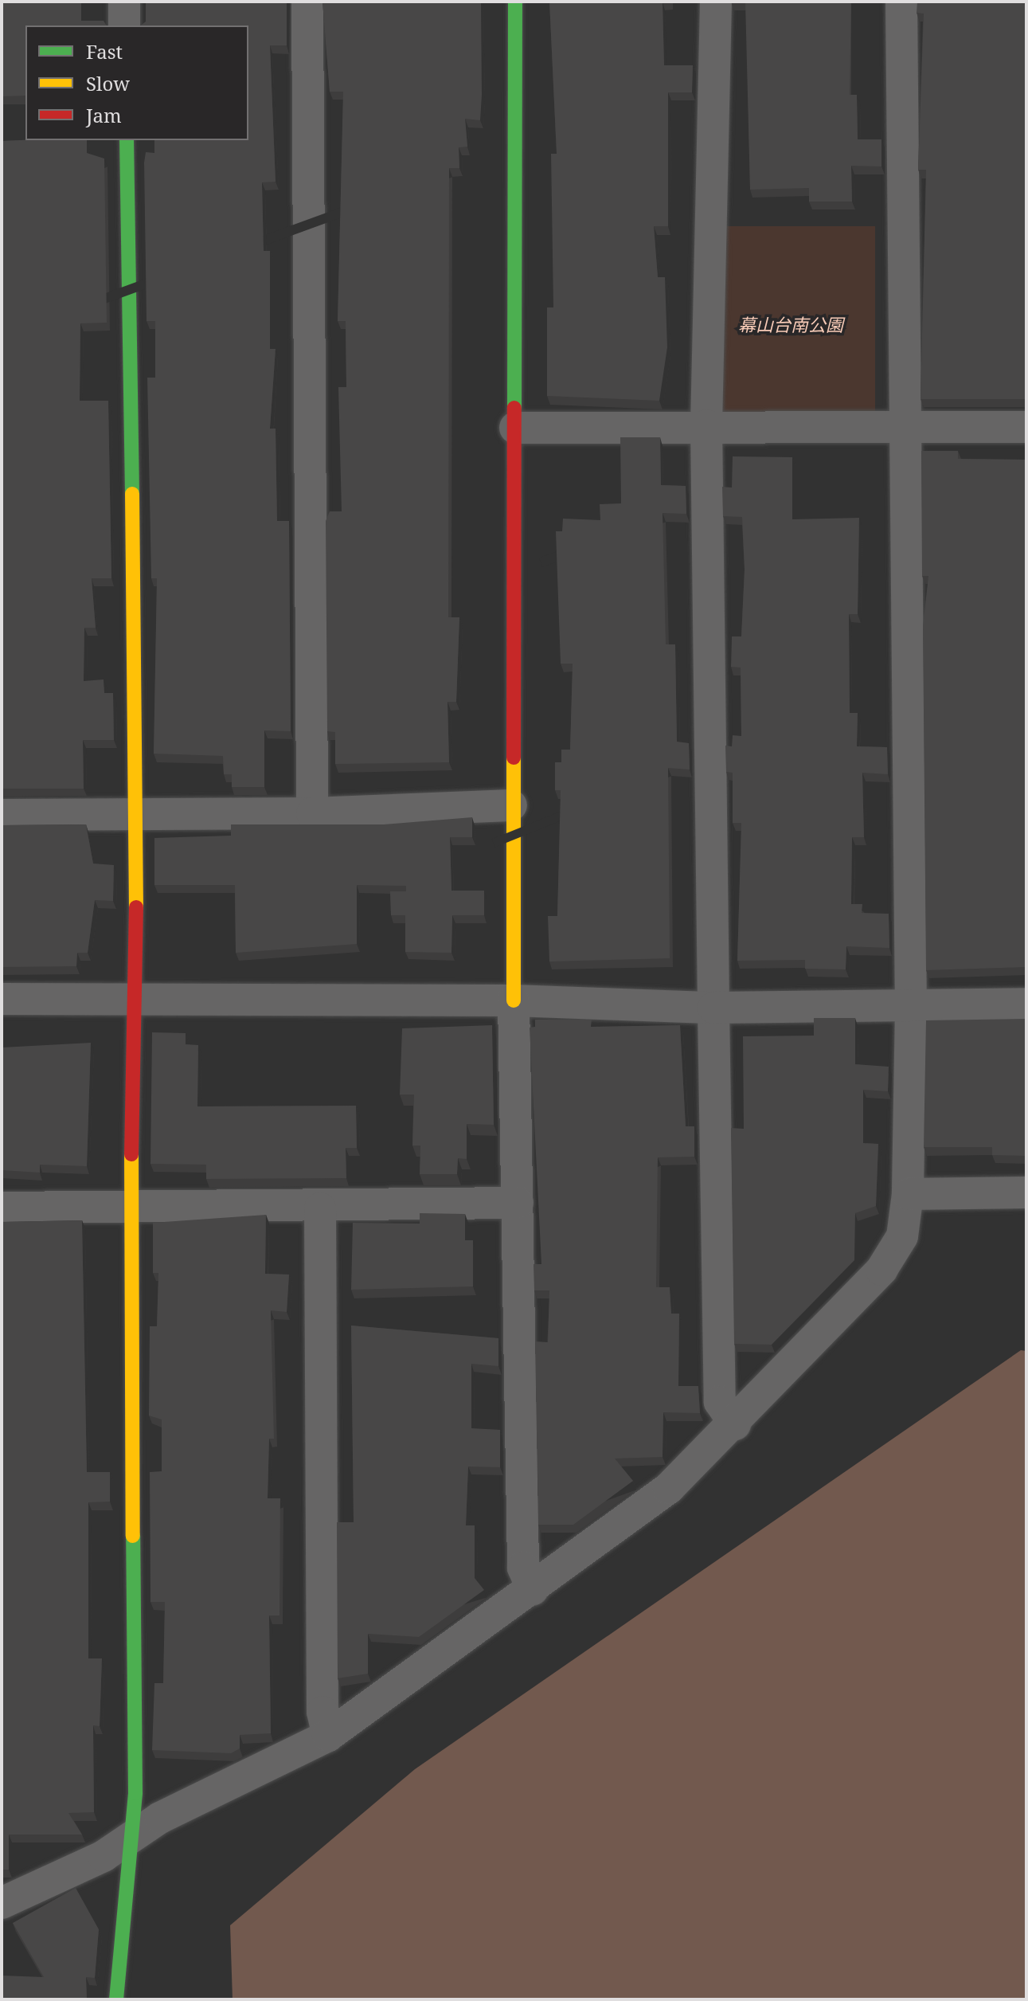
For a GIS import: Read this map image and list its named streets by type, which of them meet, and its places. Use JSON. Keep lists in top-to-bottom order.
{
  "parks": ["幕山台南公園"],
  "legend": ["Fast", "Slow", "Jam"]
}
